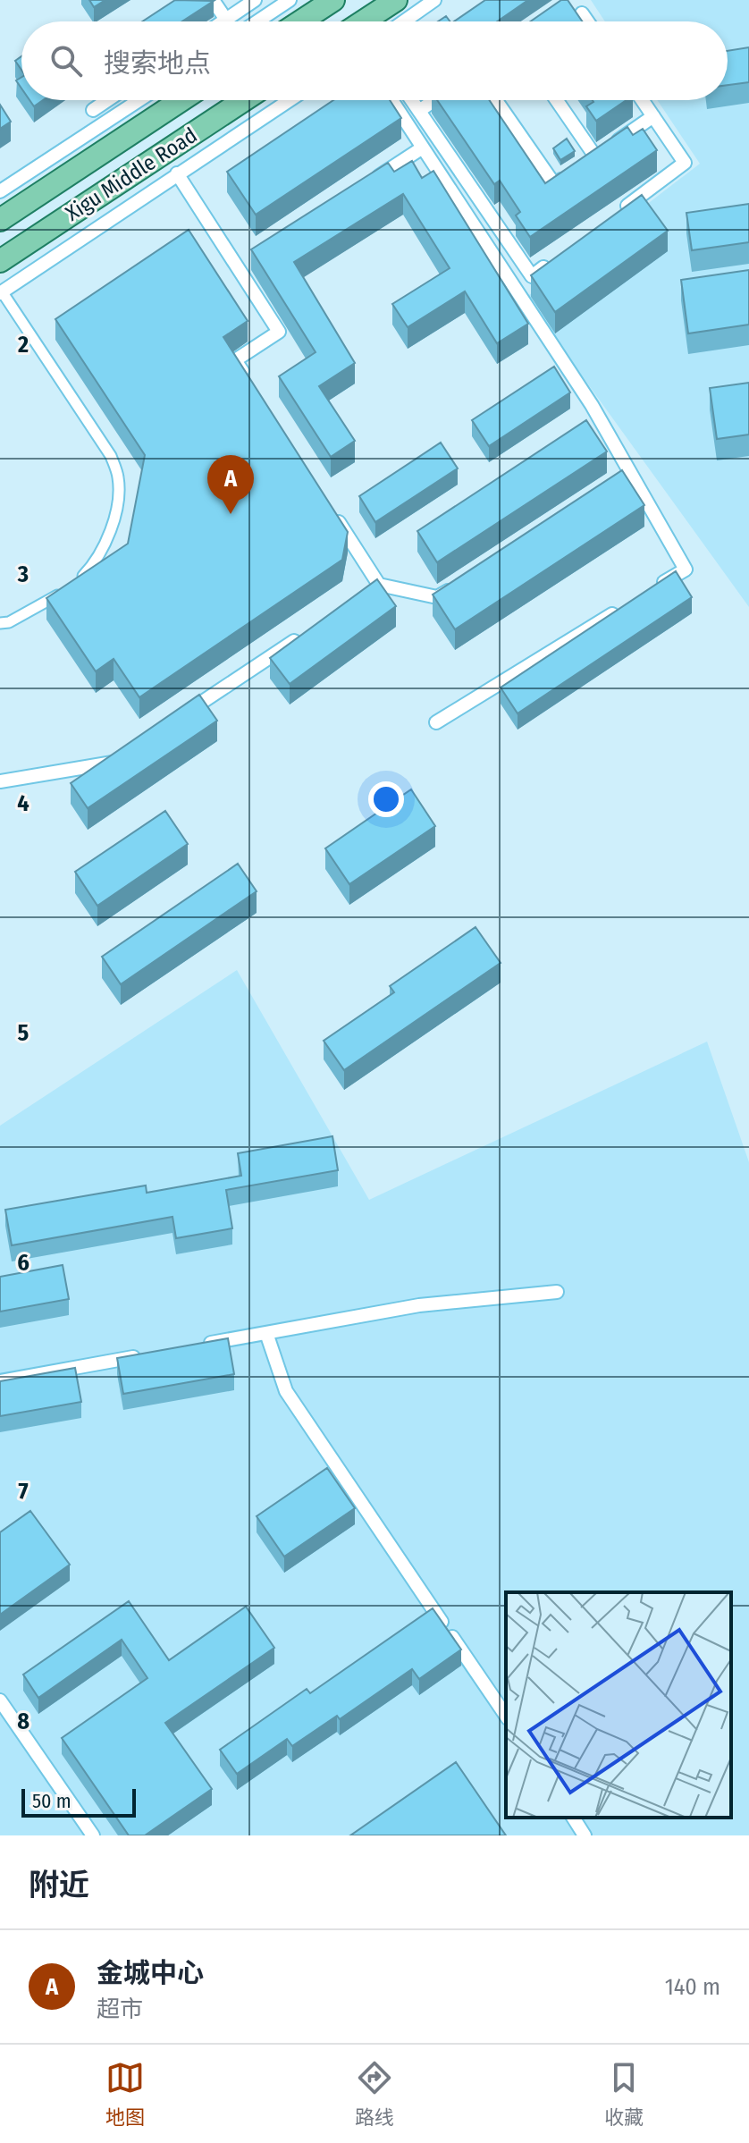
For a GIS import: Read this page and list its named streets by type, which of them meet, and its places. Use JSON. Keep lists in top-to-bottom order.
{
  "streets": {
    "main road": ["Xigu Middle Road"]
  },
  "scale_bar": "50 m",
  "page": {
    "search": "搜索地点",
    "pins": "A",
    "scale": "50 m",
    "heading": "附近",
    "list": [
      {
        "mark": "A",
        "name": "金城中心",
        "note": "超市",
        "value": "140 m"
      }
    ],
    "nav": ["地图", "路线", "收藏"]
  },
  "grid": {
    "rows": [
      "2",
      "3",
      "4",
      "5",
      "6",
      "7",
      "8"
    ]
  }
}
